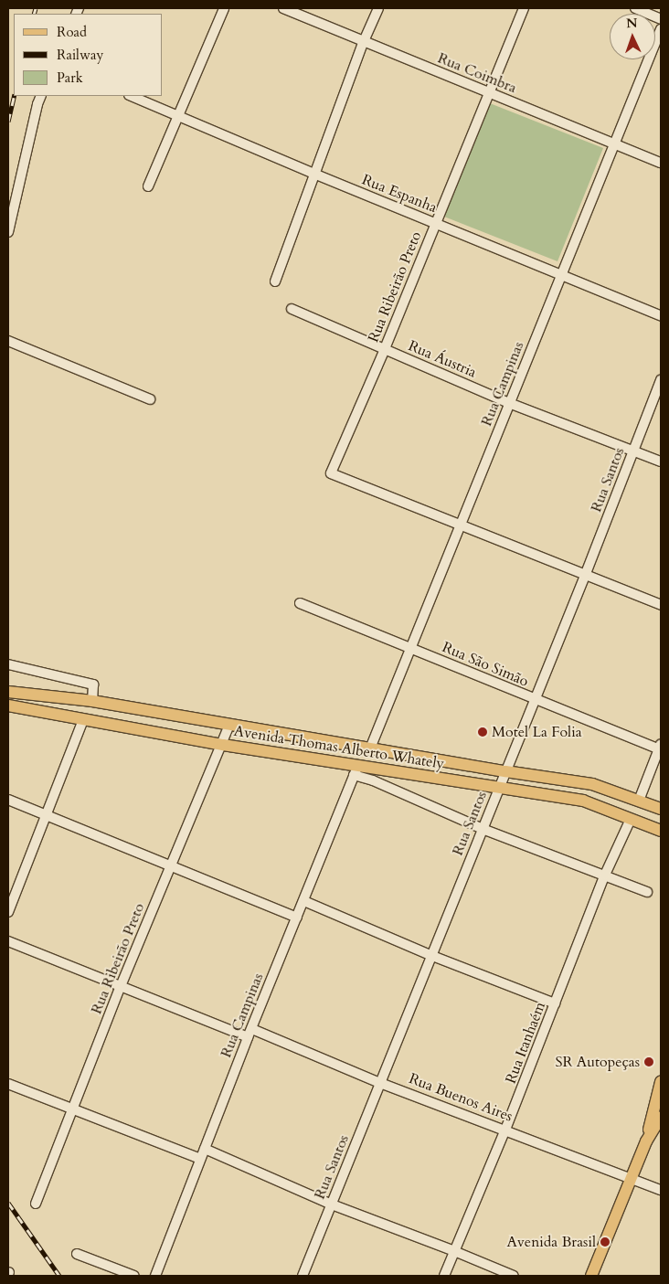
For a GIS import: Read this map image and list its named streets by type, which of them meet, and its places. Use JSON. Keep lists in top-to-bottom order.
{
  "streets": {
    "main road": ["Avenida Thomas Alberto Whately"],
    "street": [
      "Rua Coimbra",
      "Rua Espanha",
      "Rua Ribeirão Preto",
      "Rua Áustria",
      "Rua Campinas",
      "Rua Santos",
      "Rua São Simão",
      "Rua Itanhaém",
      "Rua Buenos Aires"
    ]
  },
  "crossings": [
    ["Rua Coimbra", "Rua Ribeirão Preto"],
    ["Rua Coimbra", "Rua Campinas"],
    ["Rua Espanha", "Rua Ribeirão Preto"],
    ["Rua Espanha", "Rua Campinas"],
    ["Rua Ribeirão Preto", "Rua Áustria"],
    ["Rua Ribeirão Preto", "Rua Campinas"],
    ["Rua Ribeirão Preto", "Avenida Thomas Alberto Whately"],
    ["Rua Ribeirão Preto", "Rua Buenos Aires"],
    ["Rua Áustria", "Rua Campinas"],
    ["Rua Áustria", "Rua Santos"],
    ["Rua Campinas", "Rua São Simão"],
    ["Rua Campinas", "Avenida Thomas Alberto Whately"],
    ["Rua Campinas", "Rua Buenos Aires"],
    ["Rua Santos", "Rua São Simão"],
    ["Rua Santos", "Avenida Thomas Alberto Whately"],
    ["Rua Santos", "Rua Buenos Aires"],
    ["Avenida Thomas Alberto Whately", "Rua Itanhaém"],
    ["Rua Itanhaém", "Rua Buenos Aires"]
  ],
  "places": ["Motel La Folia", "SR Autopeças", "Avenida Brasil"],
  "legend": ["Road", "Railway", "Park"],
  "north": "top"
}
